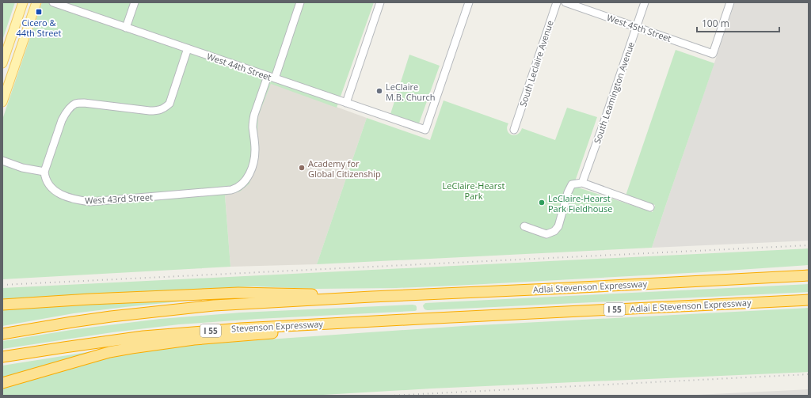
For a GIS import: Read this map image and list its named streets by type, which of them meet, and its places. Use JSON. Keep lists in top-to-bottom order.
{
  "streets": {
    "highway": [
      "Adlai Stevenson Expressway",
      "Adlai E Stevenson Expressway",
      "I 55",
      "Stevenson Expressway"
    ],
    "street": [
      "West 45th Street",
      "South Leclaire Avenue",
      "West 44th Street",
      "South Leamington Avenue",
      "West 43rd Street"
    ]
  },
  "crossings": [
    ["West 45th Street", "South Leamington Avenue"],
    ["West 44th Street", "West 43rd Street"],
    ["Adlai E Stevenson Expressway", "Stevenson Expressway"]
  ],
  "parks": ["LeClaire-Hearst Park"],
  "places": {
    "transit": ["Cicero & 44th Street"],
    "other": ["LeClaire M.B. Church", "Academy for Global Citizenship", "LeClaire-Hearst Park Fieldhouse"]
  },
  "scale_bar": "100 m"
}
